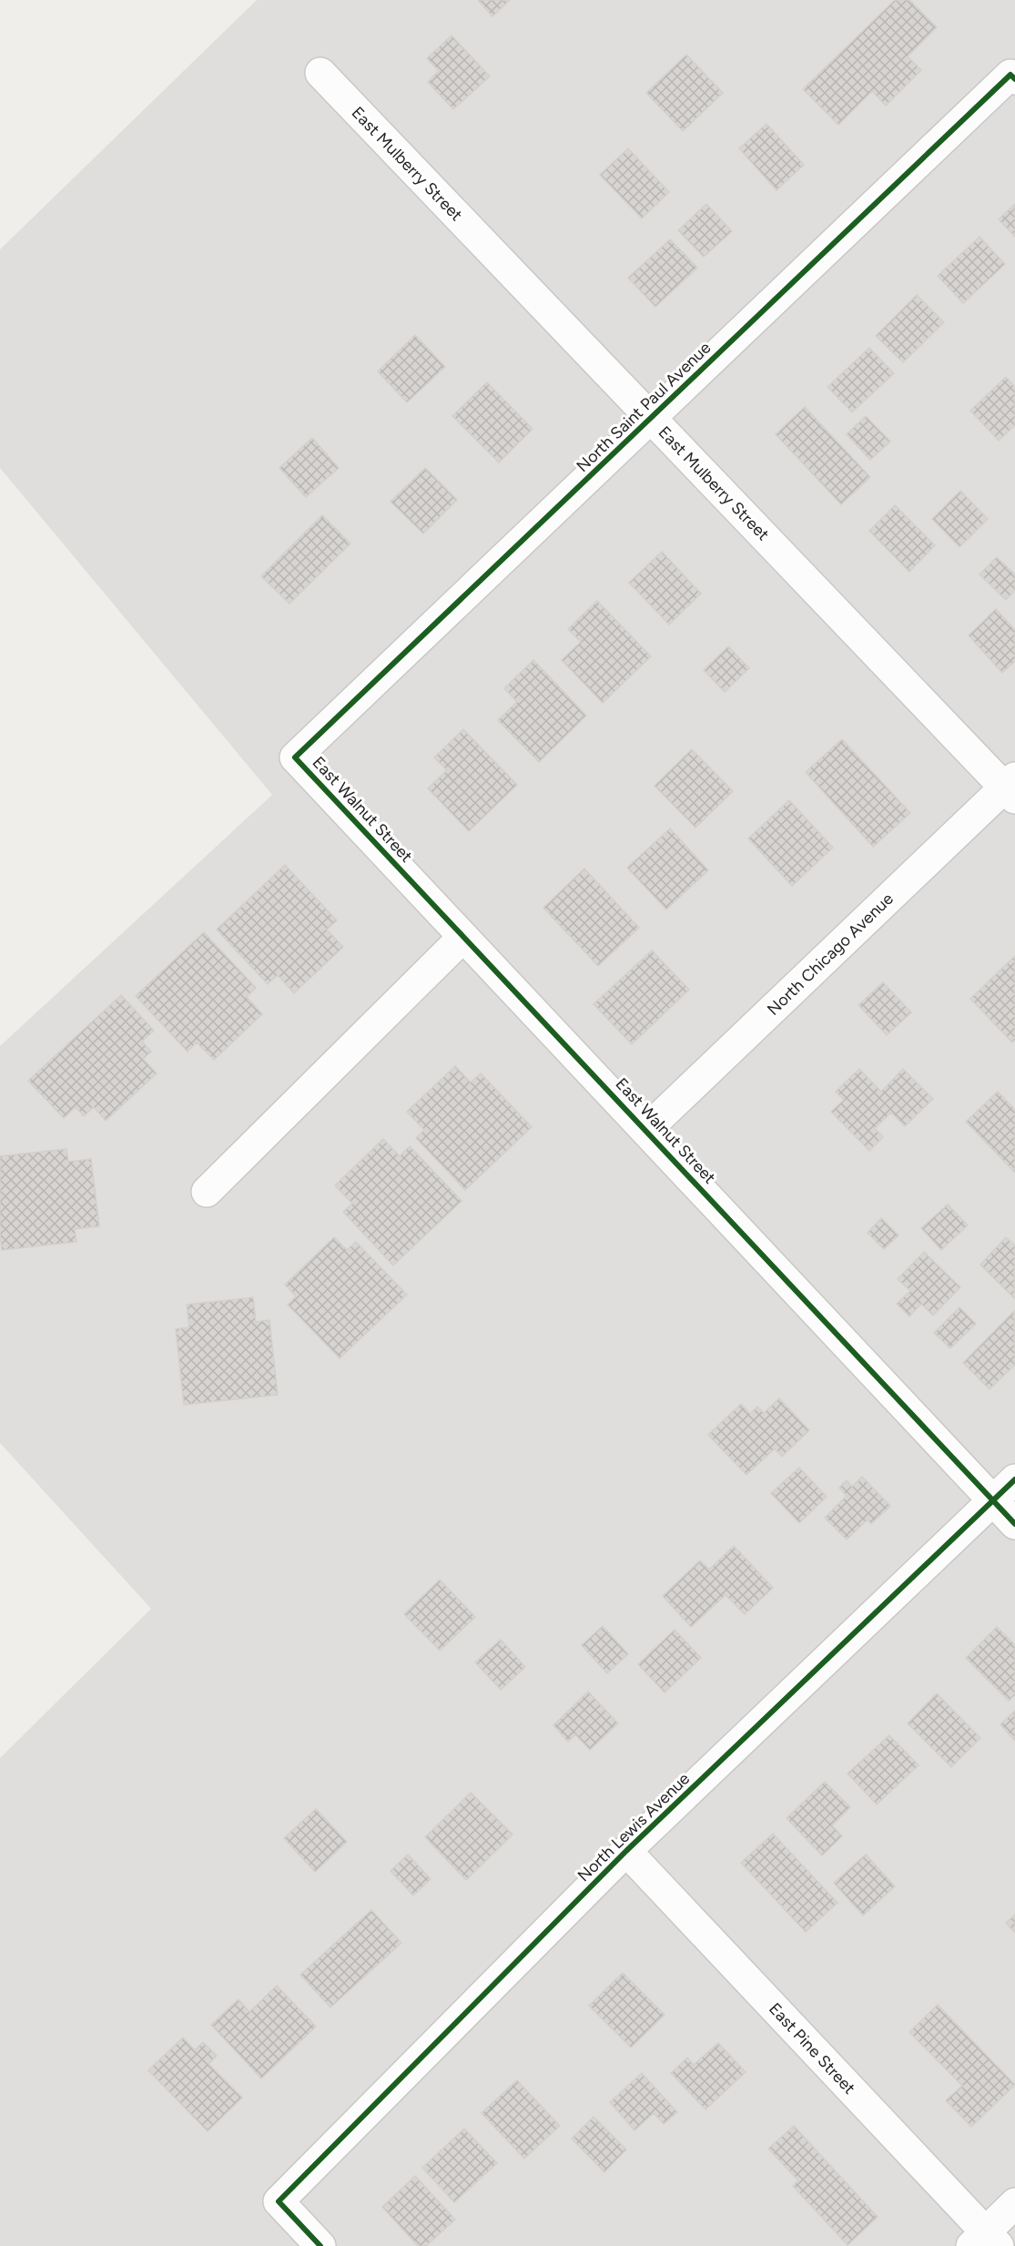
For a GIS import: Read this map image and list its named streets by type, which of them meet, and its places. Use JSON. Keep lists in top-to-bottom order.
{
  "streets": {
    "street": [
      "East Mulberry Street",
      "North Saint Paul Avenue",
      "East Walnut Street",
      "North Chicago Avenue",
      "North Lewis Avenue",
      "East Pine Street"
    ]
  },
  "crossings": [
    ["East Mulberry Street", "North Saint Paul Avenue"],
    ["East Mulberry Street", "North Chicago Avenue"],
    ["North Saint Paul Avenue", "East Walnut Street"],
    ["East Walnut Street", "North Chicago Avenue"],
    ["East Walnut Street", "North Lewis Avenue"],
    ["North Lewis Avenue", "East Pine Street"]
  ]
}
